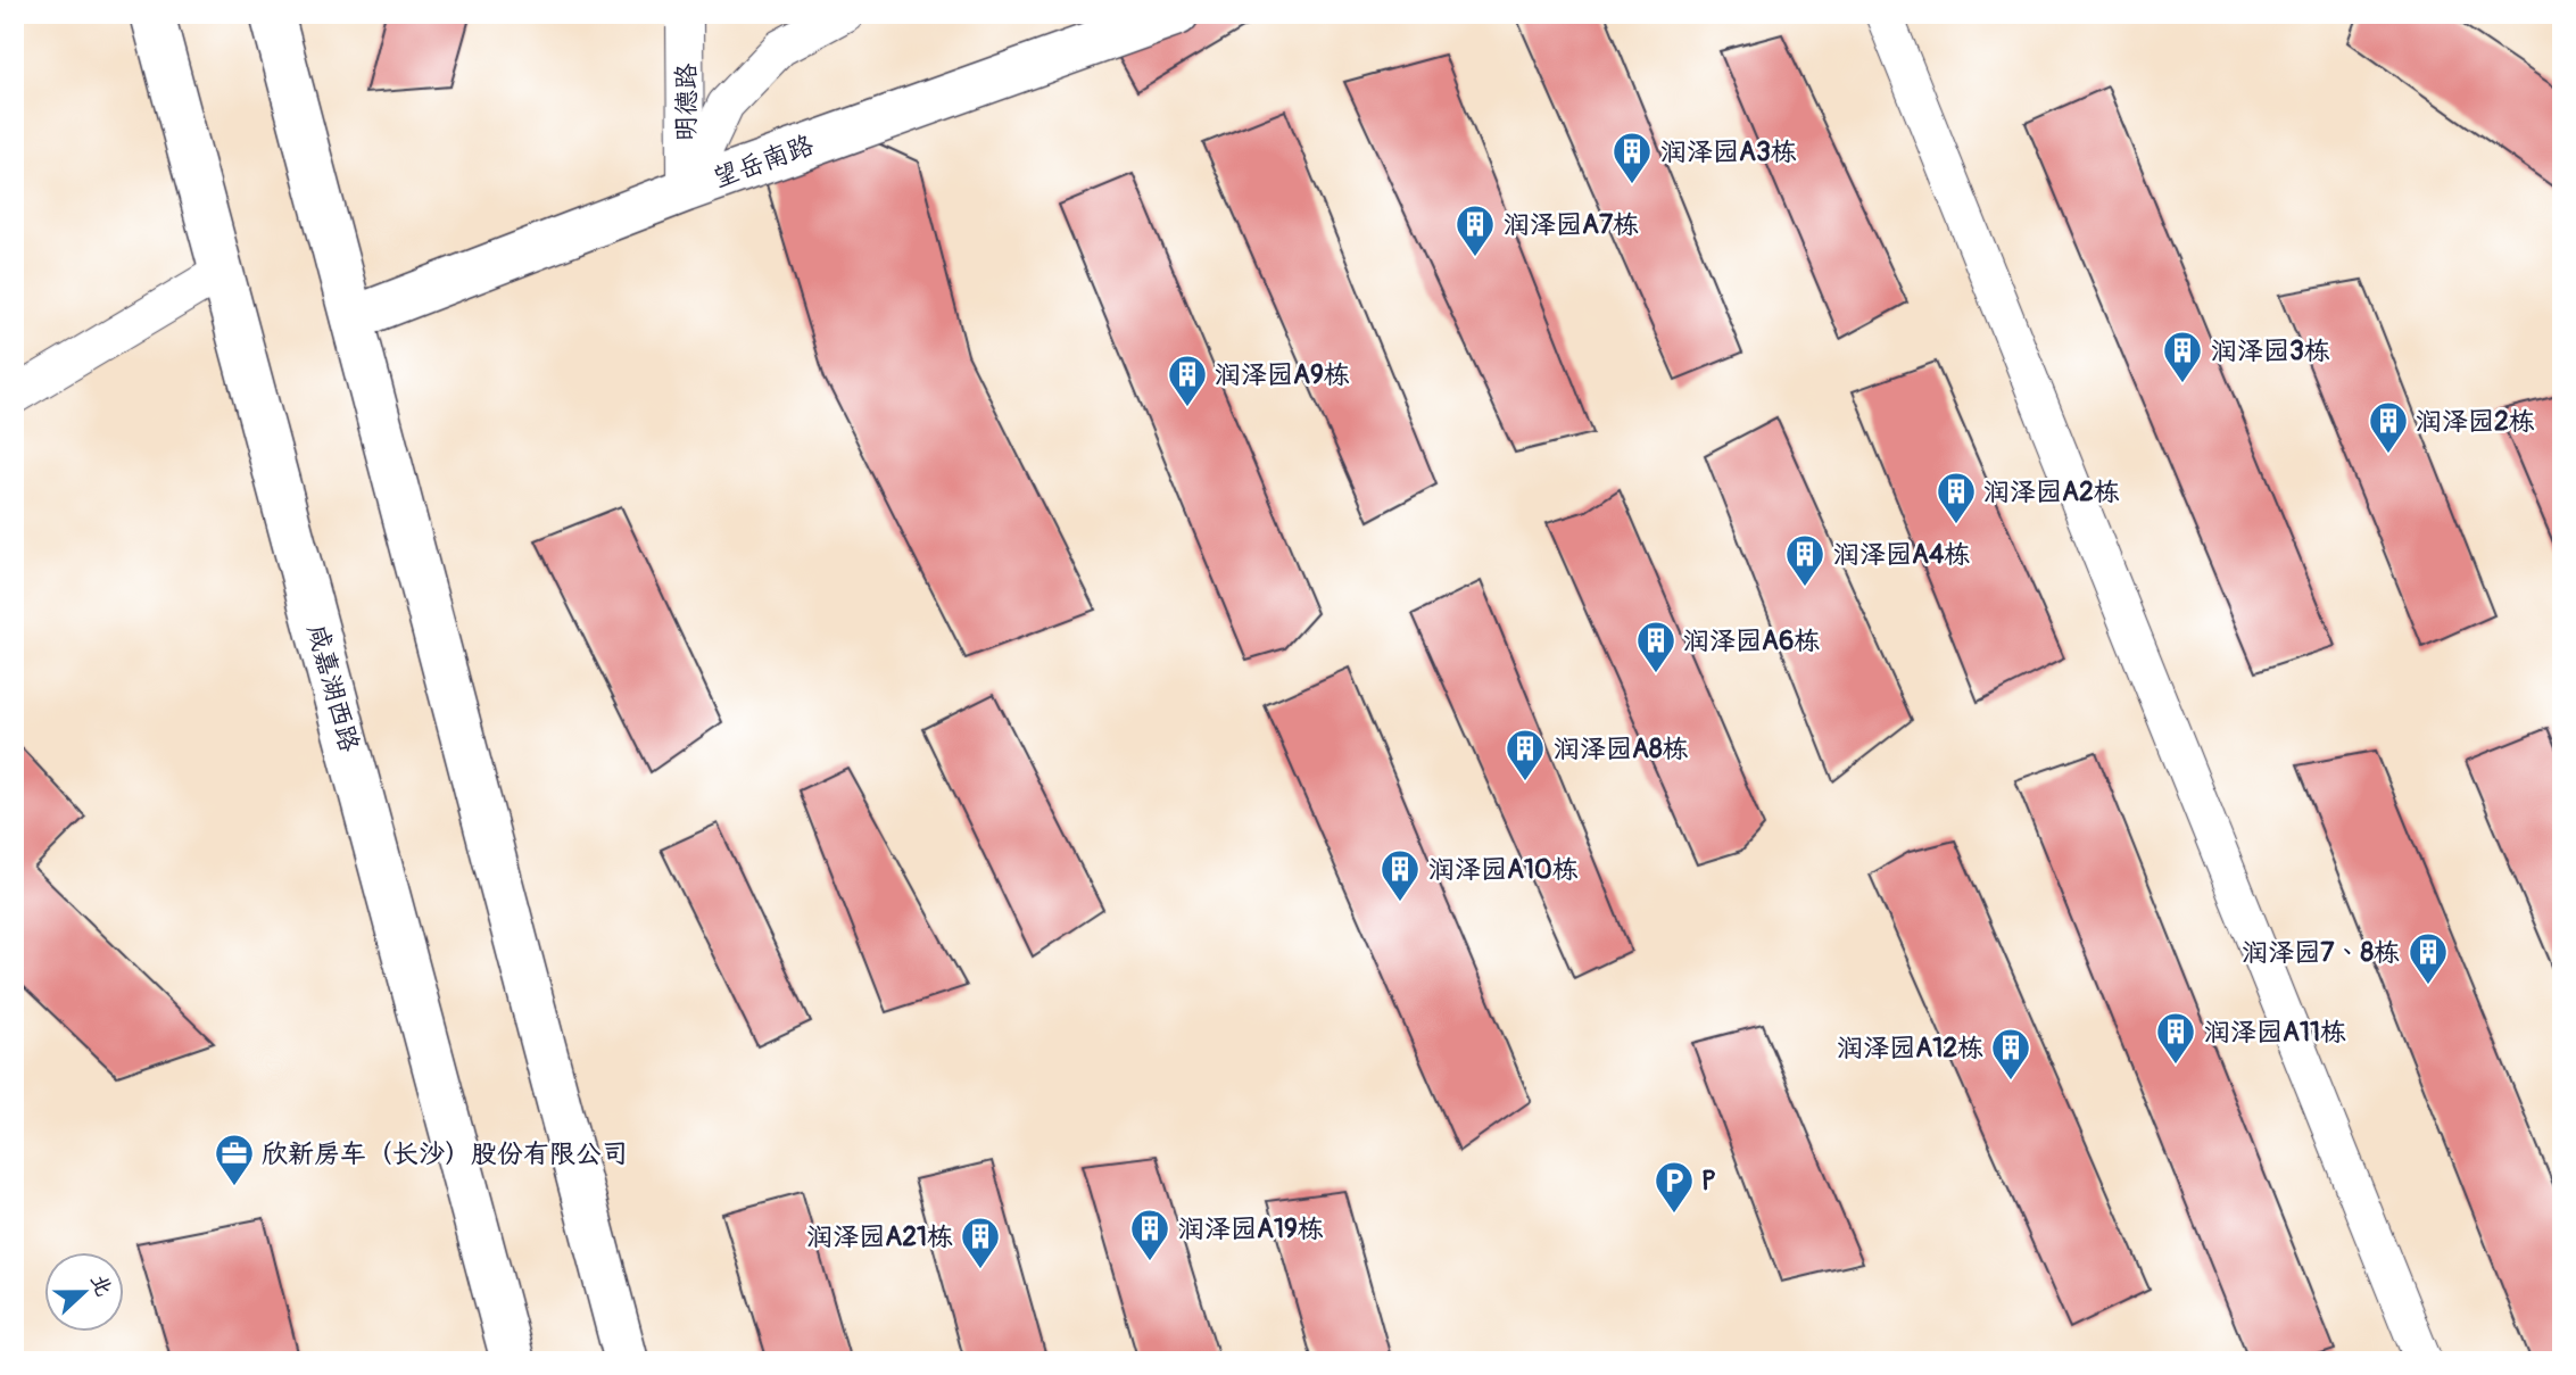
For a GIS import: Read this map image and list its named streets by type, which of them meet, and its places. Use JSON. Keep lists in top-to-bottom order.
{
  "streets": {
    "main road": ["望岳南路", "咸嘉湖西路"],
    "street": ["明德路"]
  },
  "crossings": [
    ["明德路", "望岳南路"]
  ],
  "places": {
    "building": [
      "润泽园A3栋",
      "润泽园A7栋",
      "润泽园3栋",
      "润泽园A9栋",
      "润泽园2栋",
      "润泽园A2栋",
      "润泽园A4栋",
      "润泽园A6栋",
      "润泽园A8栋",
      "润泽园A10栋",
      "润泽园7、8栋",
      "润泽园A11栋",
      "润泽园A12栋",
      "润泽园A19栋",
      "润泽园A21栋"
    ],
    "office": ["欣新房车（长沙）股份有限公司"],
    "parking": ["P"]
  },
  "north": "right"
}
